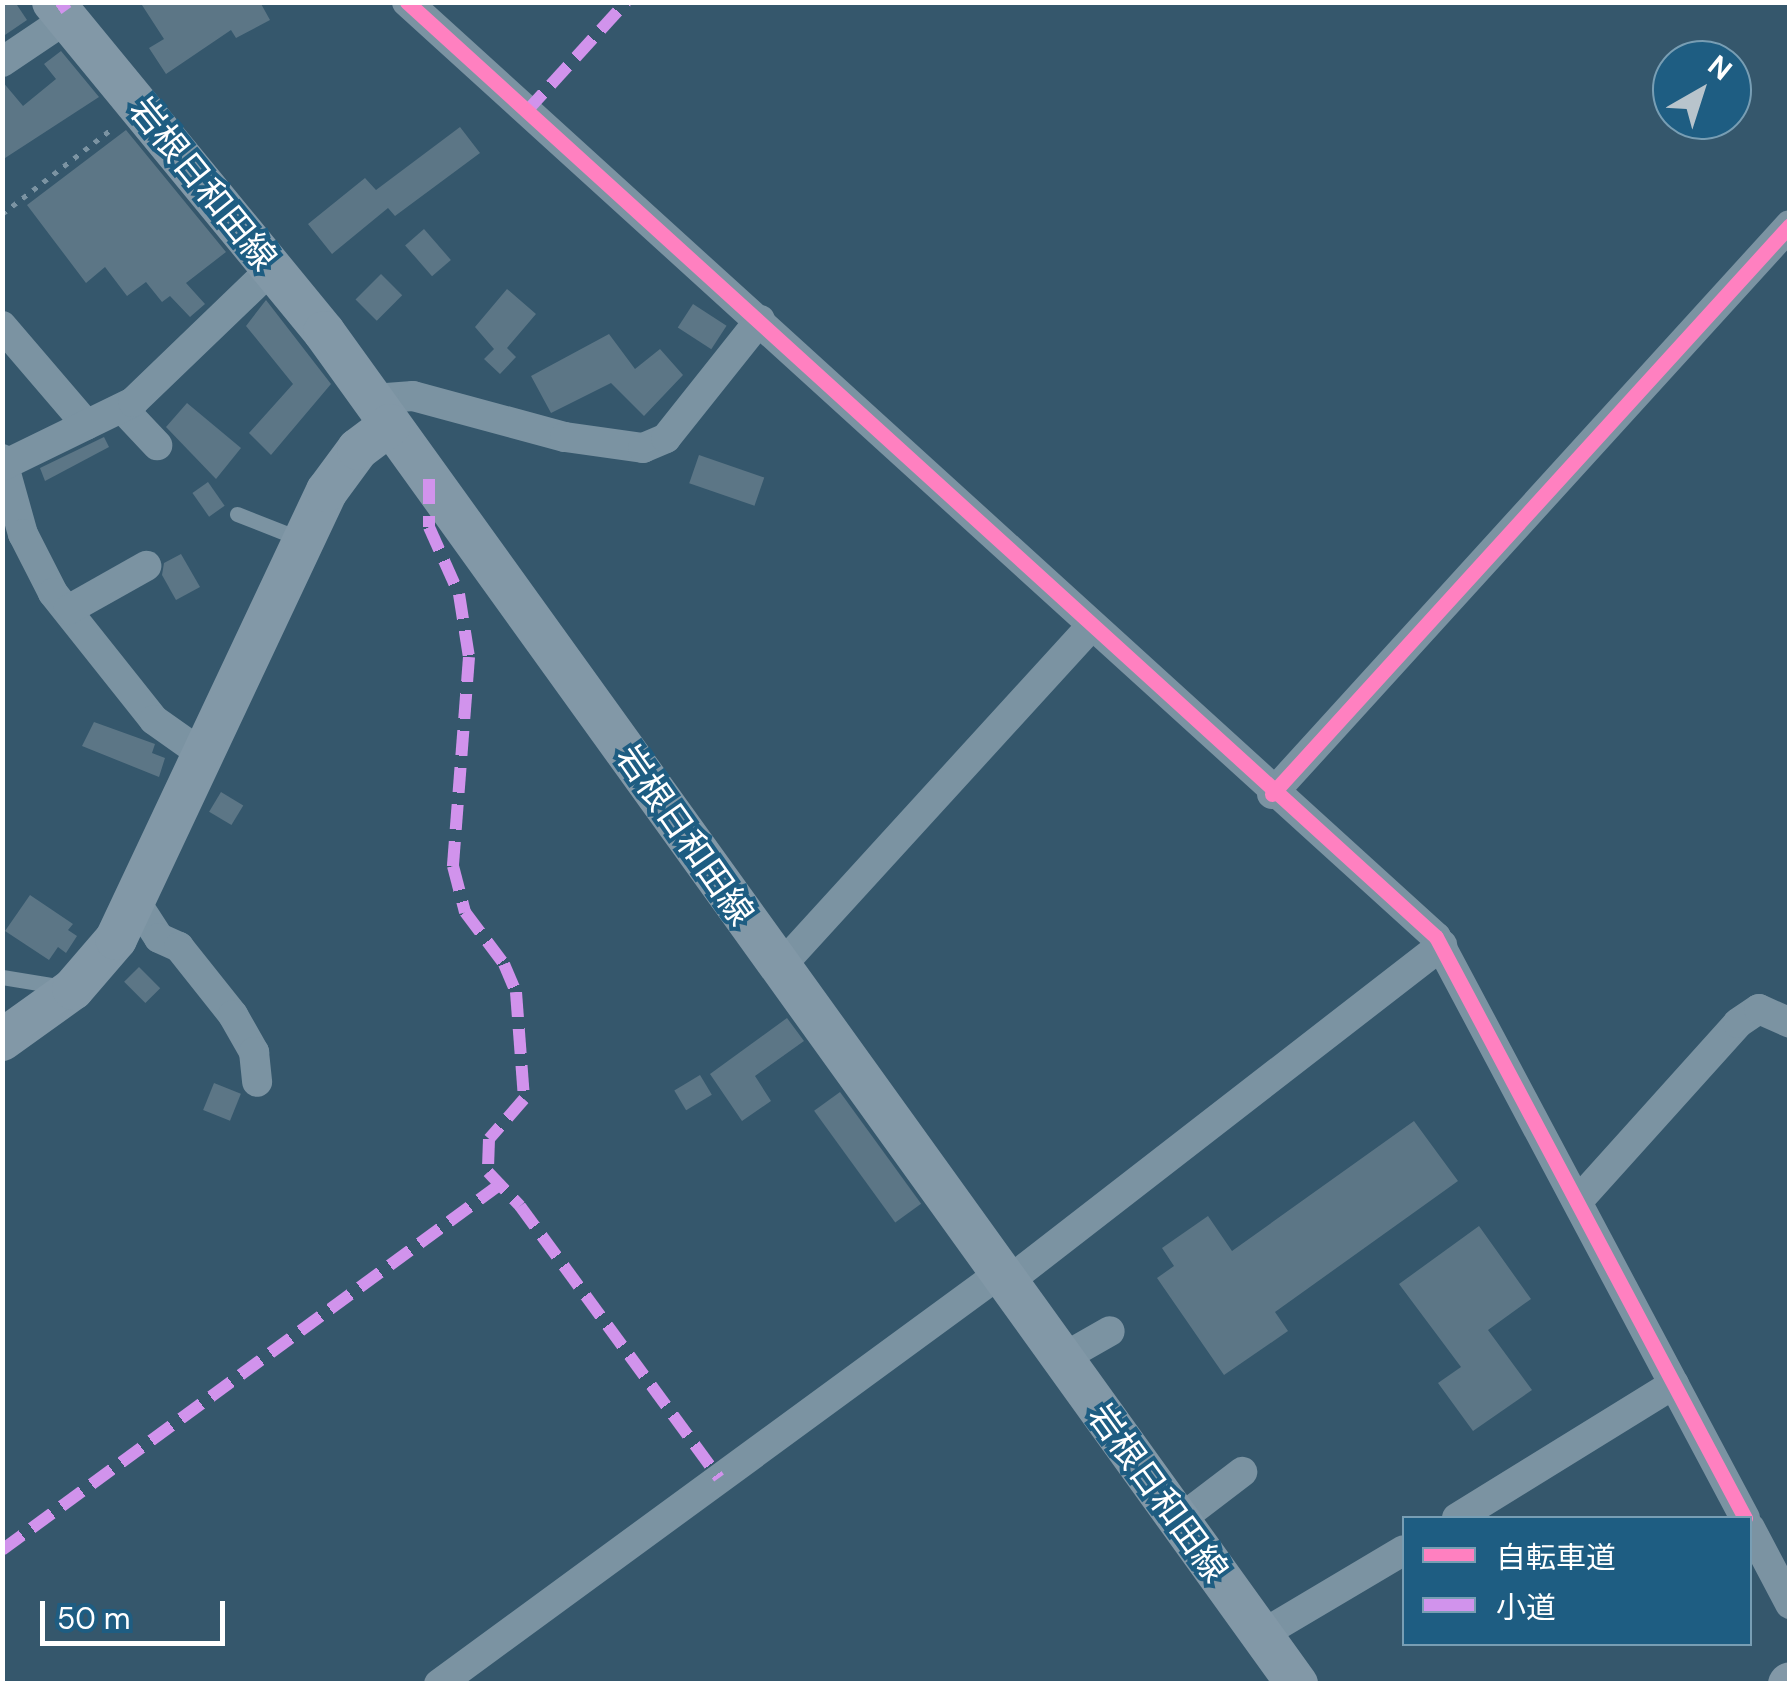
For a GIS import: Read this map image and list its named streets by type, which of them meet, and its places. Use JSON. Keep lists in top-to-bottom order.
{
  "streets": {
    "main road": ["岩根日和田線"]
  },
  "legend": ["自転車道", "小道"],
  "scale_bar": "50 m",
  "north": "top right"
}
